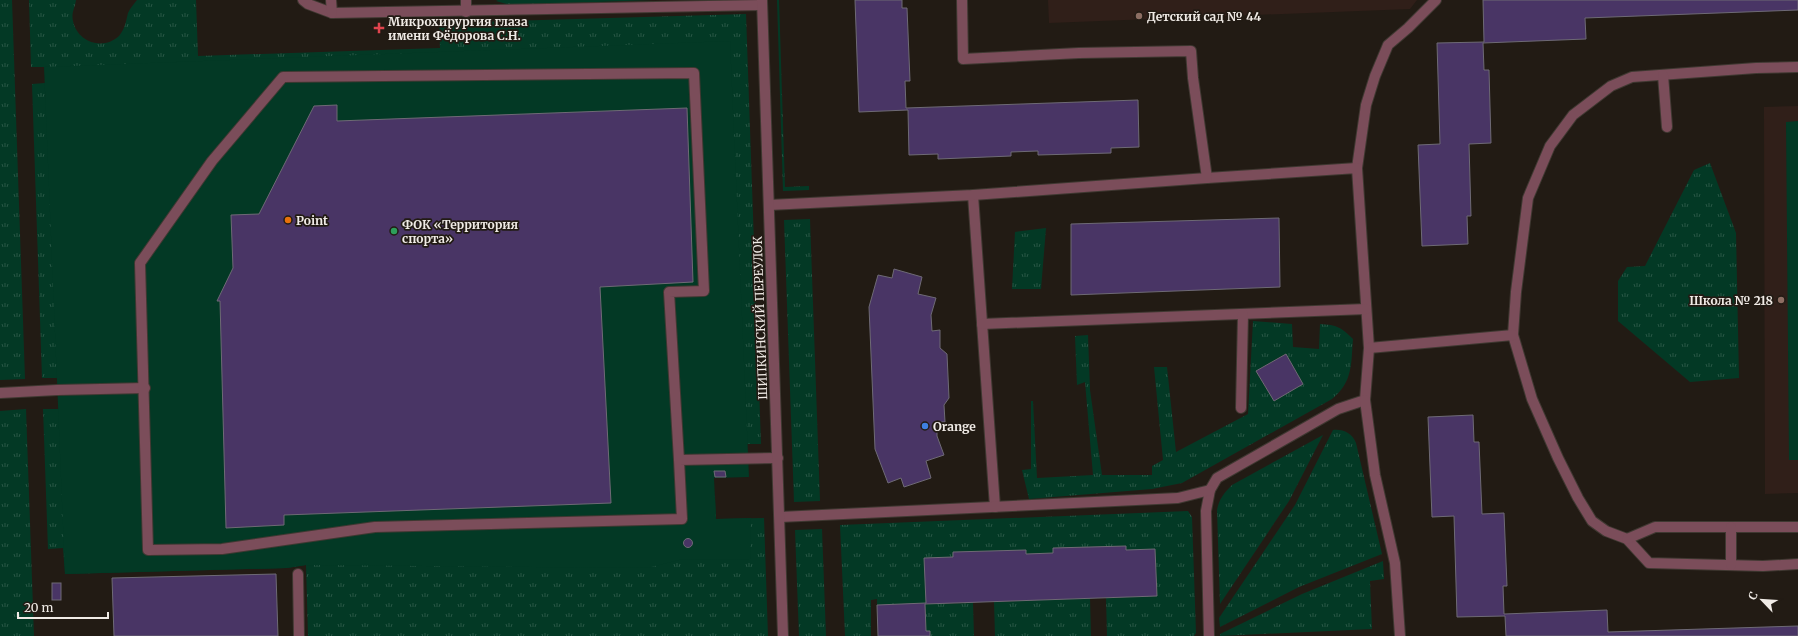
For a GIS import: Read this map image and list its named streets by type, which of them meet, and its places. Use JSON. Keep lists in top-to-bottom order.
{
  "streets": {
    "street": ["ШИПКИНСКИЙ ПЕРЕУЛОК"]
  },
  "places": {
    "other": [
      "Детский сад № 44",
      "Point",
      "ФОК «Территория спорта»",
      "Школа № 218",
      "Orange"
    ],
    "health": ["Микрохирургия глаза имени Фёдорова С.Н."]
  },
  "scale_bar": "20 m",
  "north": "top left"
}
